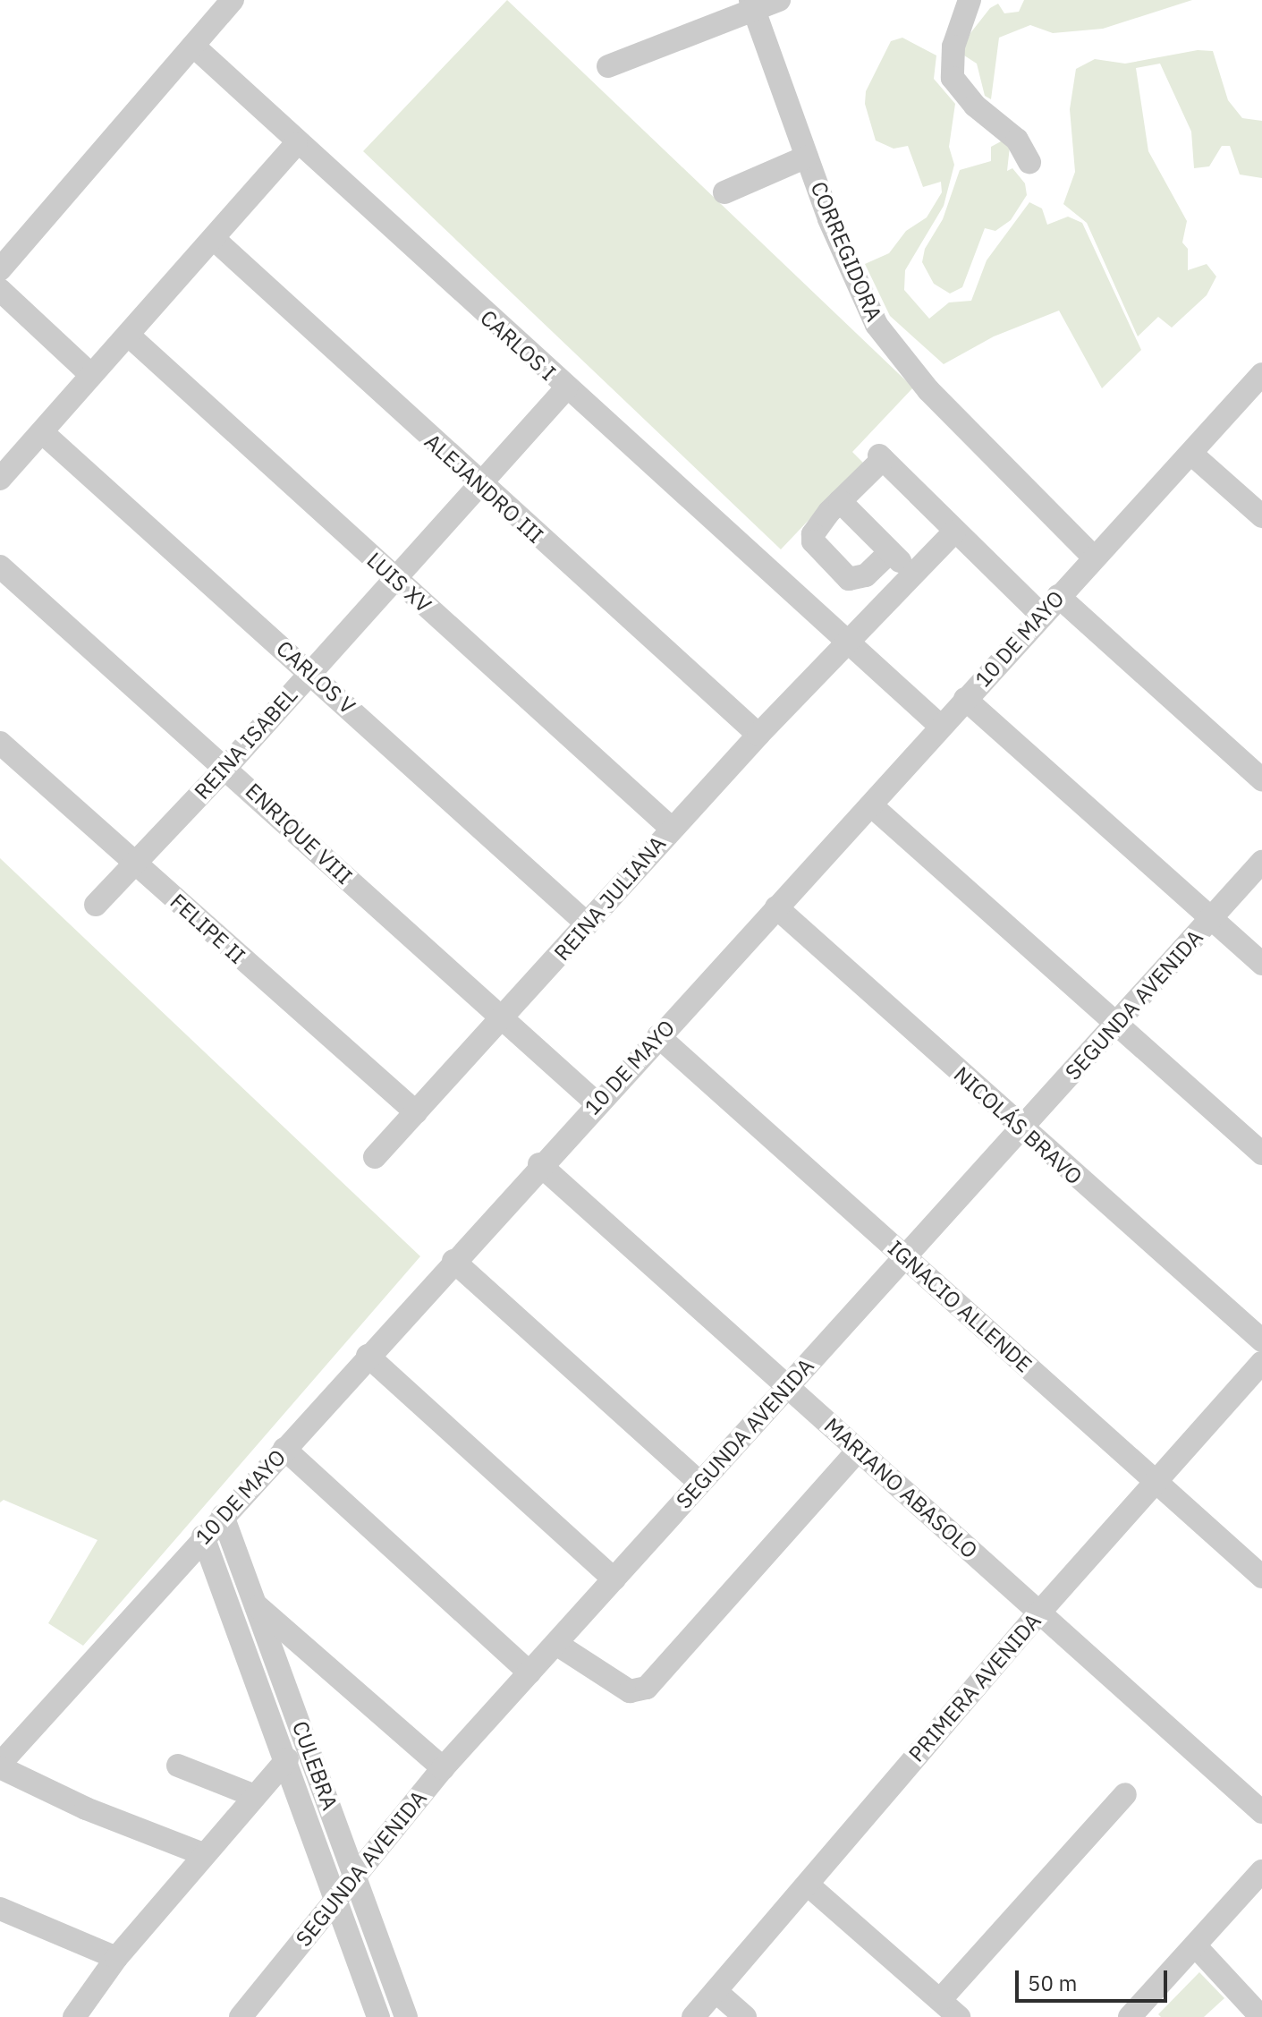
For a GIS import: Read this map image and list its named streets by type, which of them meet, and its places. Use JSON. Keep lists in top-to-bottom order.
{
  "streets": {
    "street": [
      "CORREGIDORA",
      "CARLOS I",
      "ALEJANDRO III",
      "LUIS XV",
      "10 DE MAYO",
      "CARLOS V",
      "REINA ISABEL",
      "ENRIQUE VIII",
      "REINA JULIANA",
      "FELIPE II",
      "SEGUNDA AVENIDA",
      "NICOLÁS BRAVO",
      "IGNACIO ALLENDE",
      "MARIANO ABASOLO",
      "PRIMERA AVENIDA",
      "CULEBRA"
    ]
  },
  "crossings": [
    ["CORREGIDORA", "10 DE MAYO"],
    ["CARLOS I", "10 DE MAYO"],
    ["CARLOS I", "REINA ISABEL"],
    ["CARLOS I", "REINA JULIANA"],
    ["ALEJANDRO III", "REINA ISABEL"],
    ["ALEJANDRO III", "REINA JULIANA"],
    ["LUIS XV", "REINA ISABEL"],
    ["LUIS XV", "REINA JULIANA"],
    ["10 DE MAYO", "ENRIQUE VIII"],
    ["10 DE MAYO", "NICOLÁS BRAVO"],
    ["10 DE MAYO", "IGNACIO ALLENDE"],
    ["10 DE MAYO", "MARIANO ABASOLO"],
    ["10 DE MAYO", "CULEBRA"],
    ["CARLOS V", "REINA ISABEL"],
    ["CARLOS V", "REINA JULIANA"],
    ["REINA ISABEL", "ENRIQUE VIII"],
    ["REINA ISABEL", "FELIPE II"],
    ["ENRIQUE VIII", "REINA JULIANA"],
    ["REINA JULIANA", "FELIPE II"],
    ["SEGUNDA AVENIDA", "NICOLÁS BRAVO"],
    ["SEGUNDA AVENIDA", "IGNACIO ALLENDE"],
    ["SEGUNDA AVENIDA", "MARIANO ABASOLO"],
    ["SEGUNDA AVENIDA", "CULEBRA"],
    ["IGNACIO ALLENDE", "PRIMERA AVENIDA"],
    ["MARIANO ABASOLO", "PRIMERA AVENIDA"]
  ],
  "scale_bar": "50 m"
}
